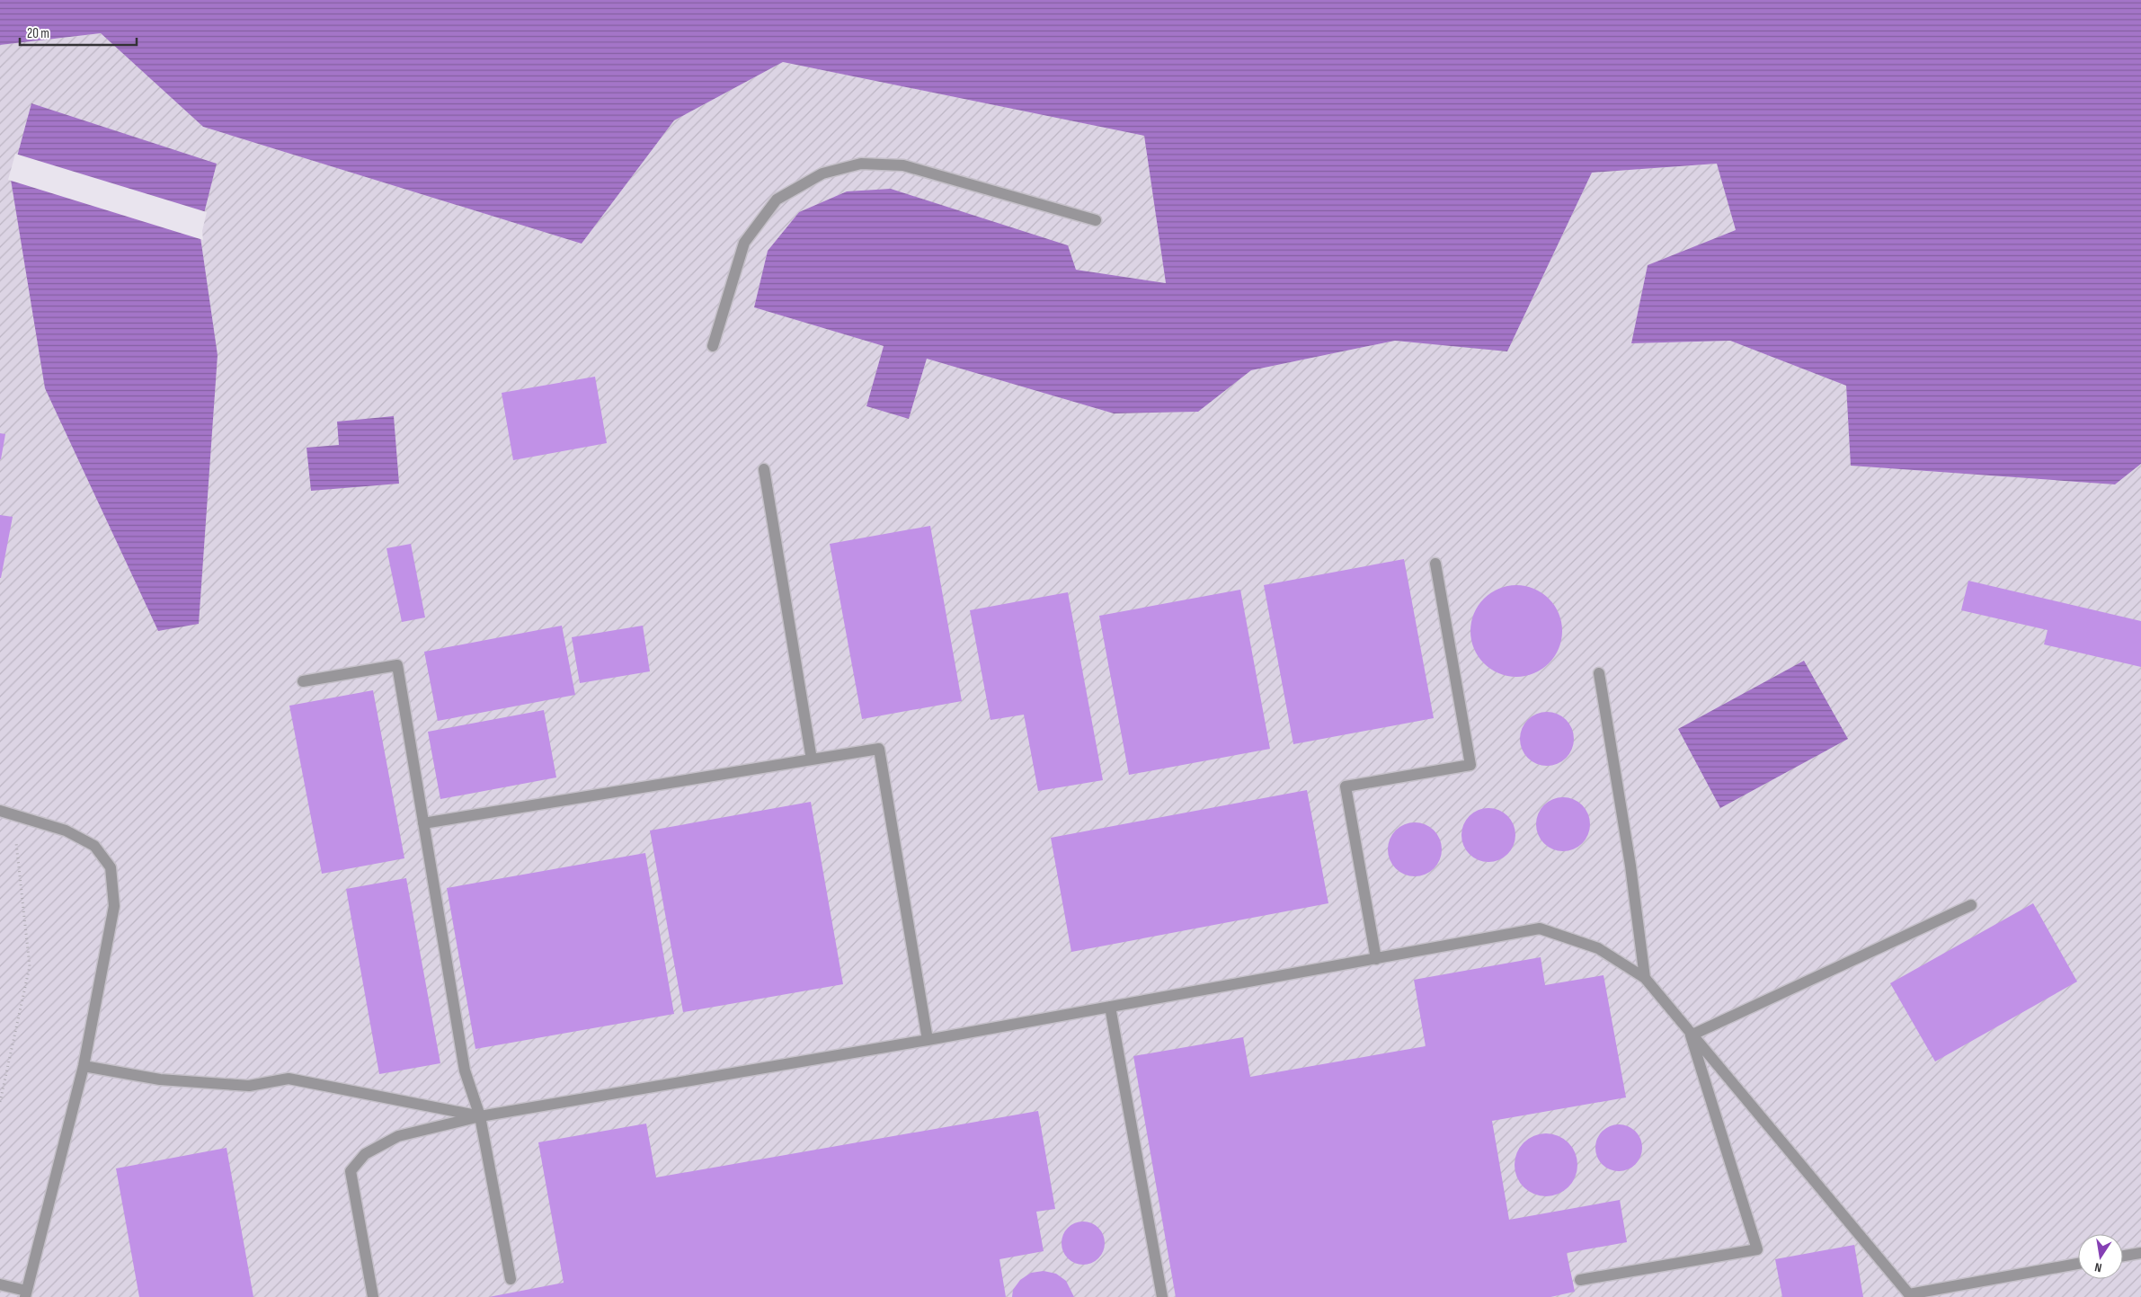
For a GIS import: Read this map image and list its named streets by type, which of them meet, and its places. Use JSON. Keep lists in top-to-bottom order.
{
  "scale_bar": "20 m",
  "north": "bottom"
}
